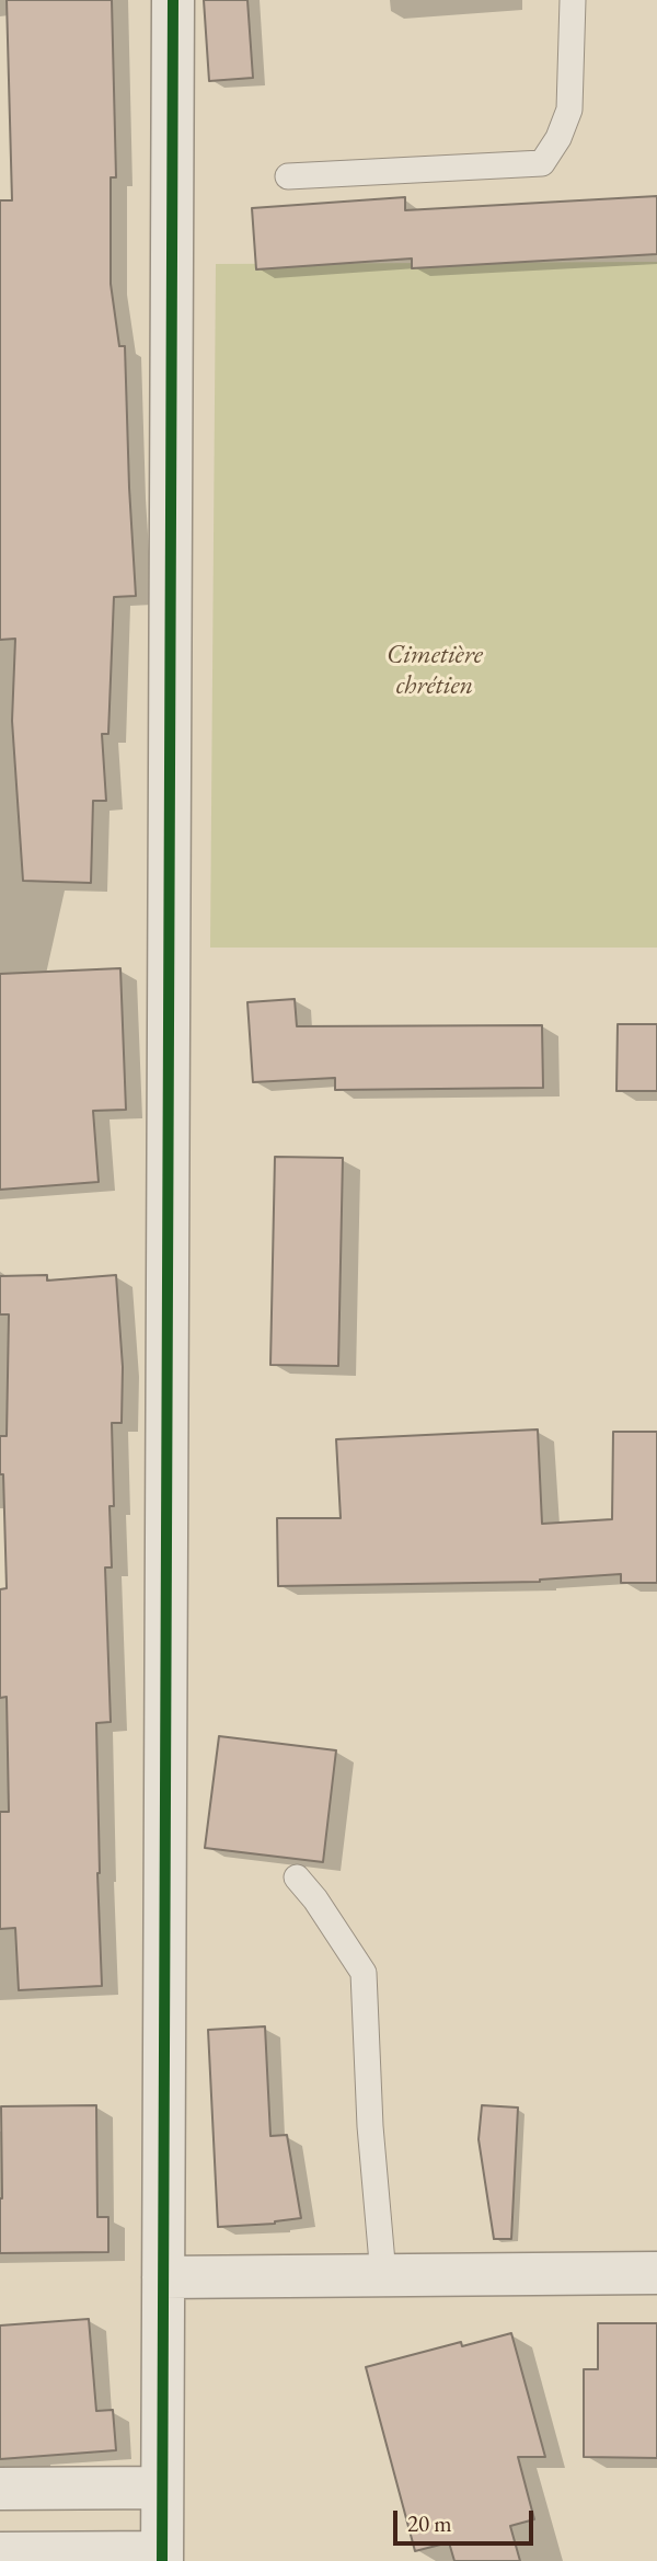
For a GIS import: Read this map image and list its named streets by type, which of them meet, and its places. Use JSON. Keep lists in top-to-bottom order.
{
  "parks": ["Cimetière chrétien"],
  "scale_bar": "20 m"
}
